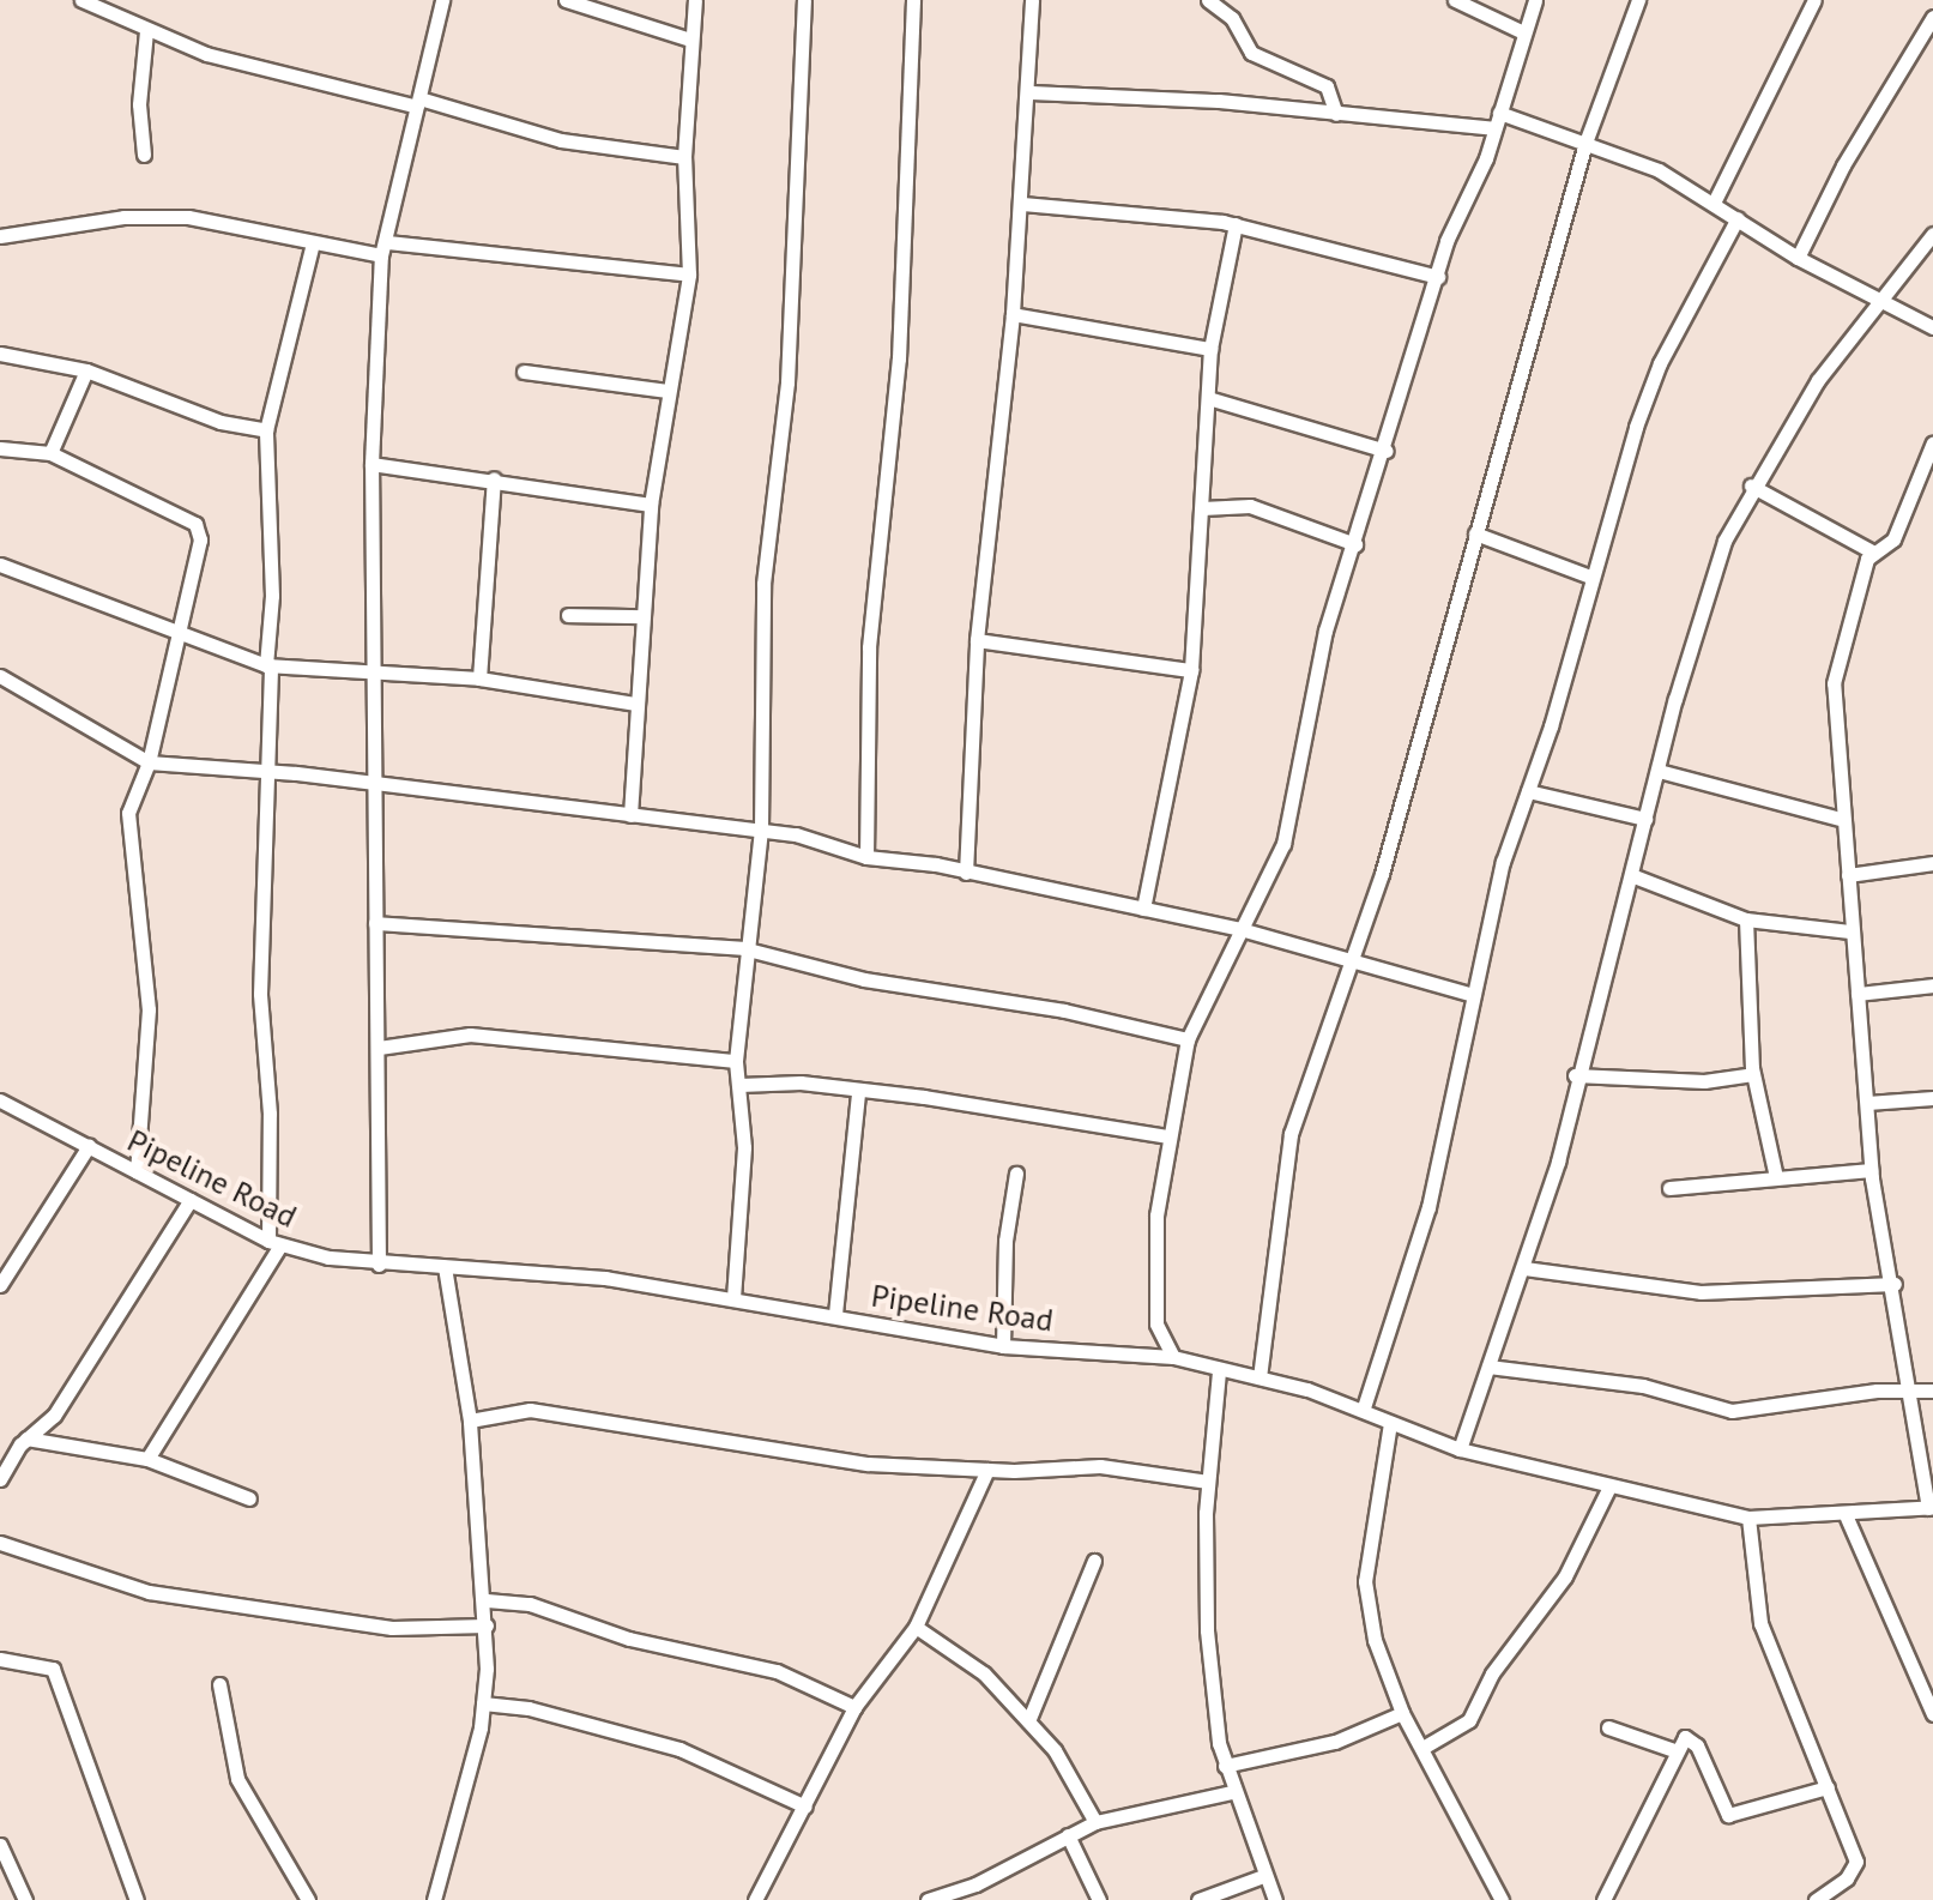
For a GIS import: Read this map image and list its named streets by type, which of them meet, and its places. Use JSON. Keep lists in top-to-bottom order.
{
  "streets": {
    "street": ["Pipeline Road"]
  }
}
